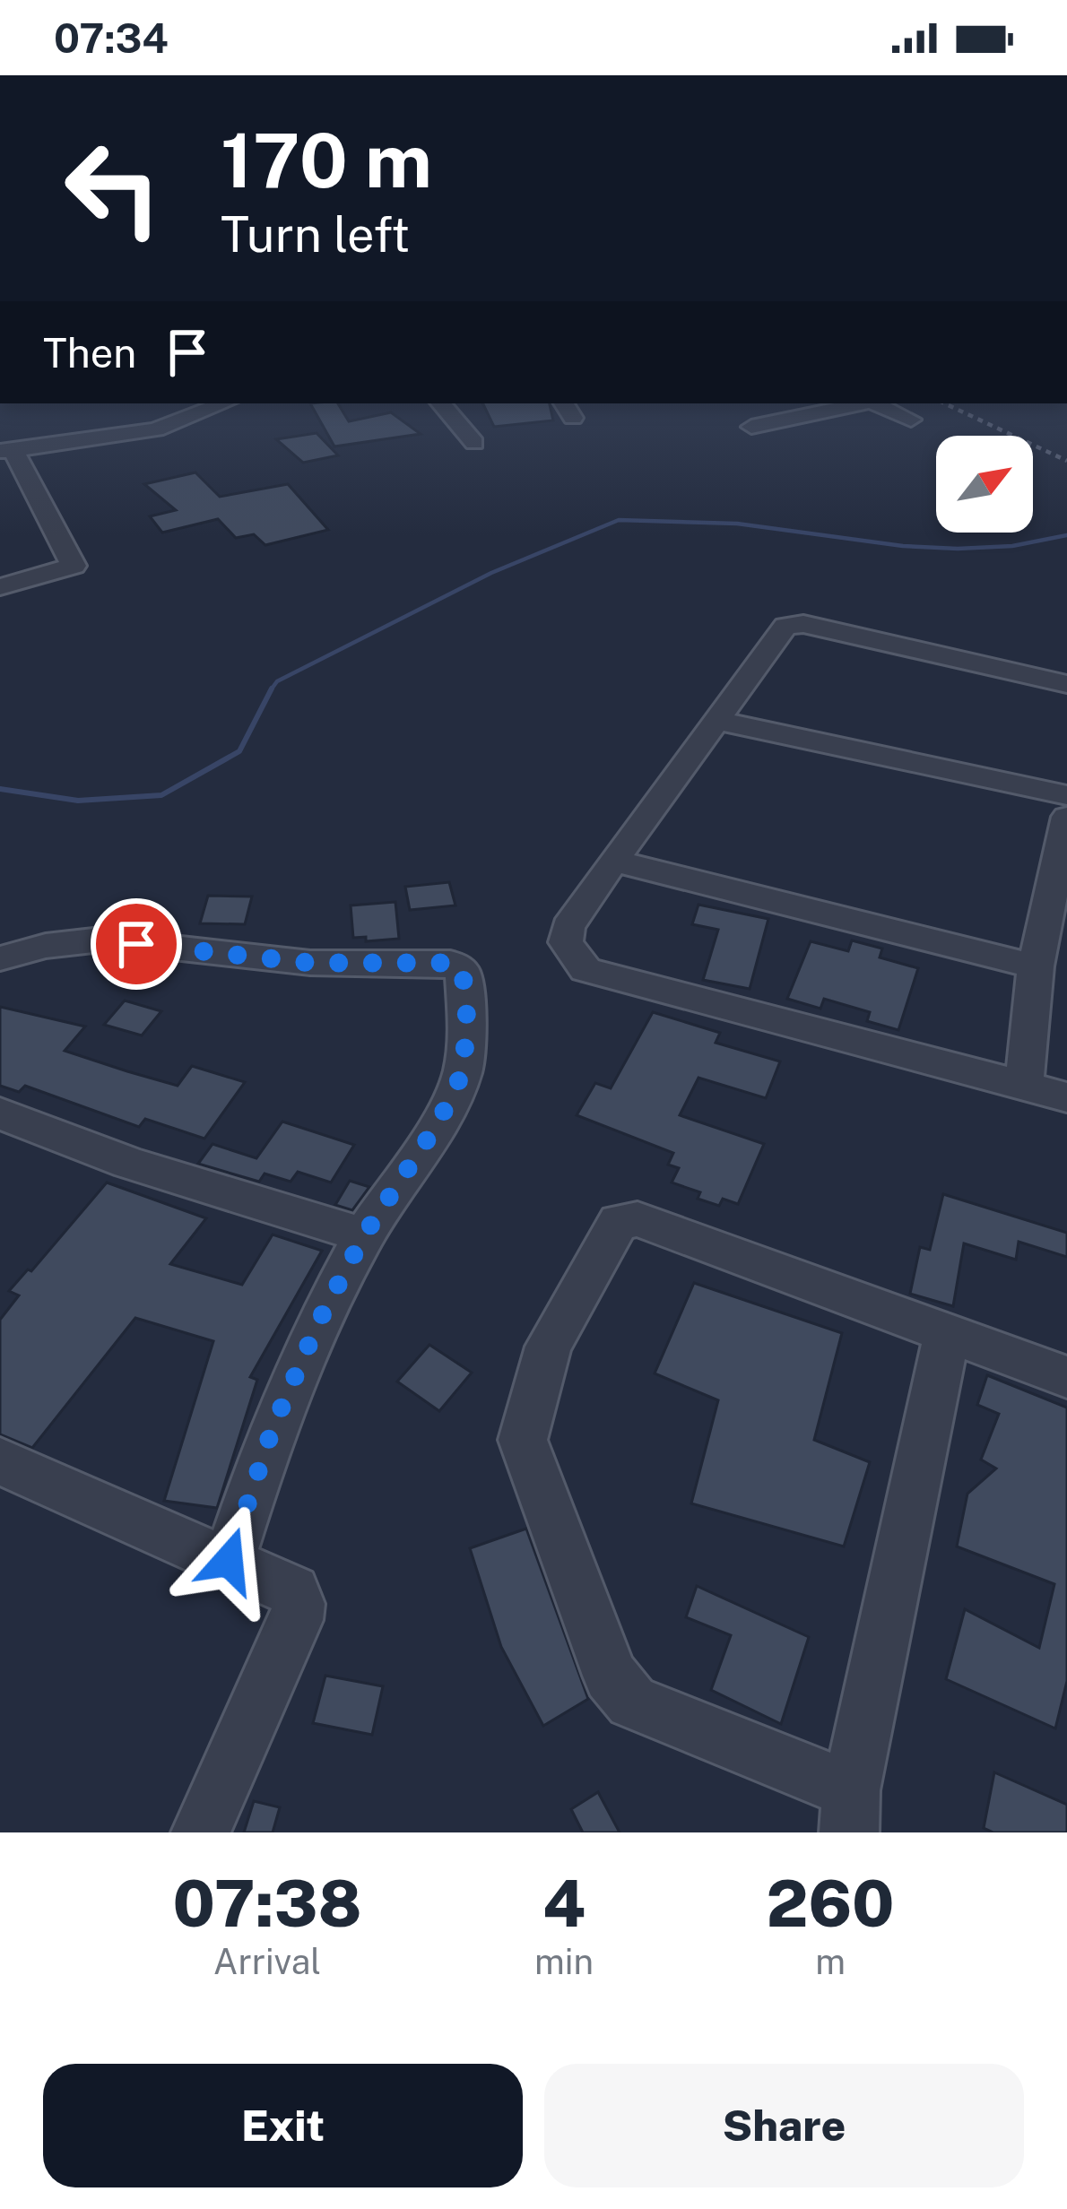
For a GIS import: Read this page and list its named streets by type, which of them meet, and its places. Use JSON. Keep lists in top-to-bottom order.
{
  "north": "top right",
  "page": {
    "status": "07:34",
    "turn": ["170 m", "Turn left"],
    "then": "Then",
    "eta": [
      "07:38",
      "Arrival",
      "4",
      "min",
      "260",
      "m"
    ],
    "buttons": ["Exit", "Share"]
  }
}
